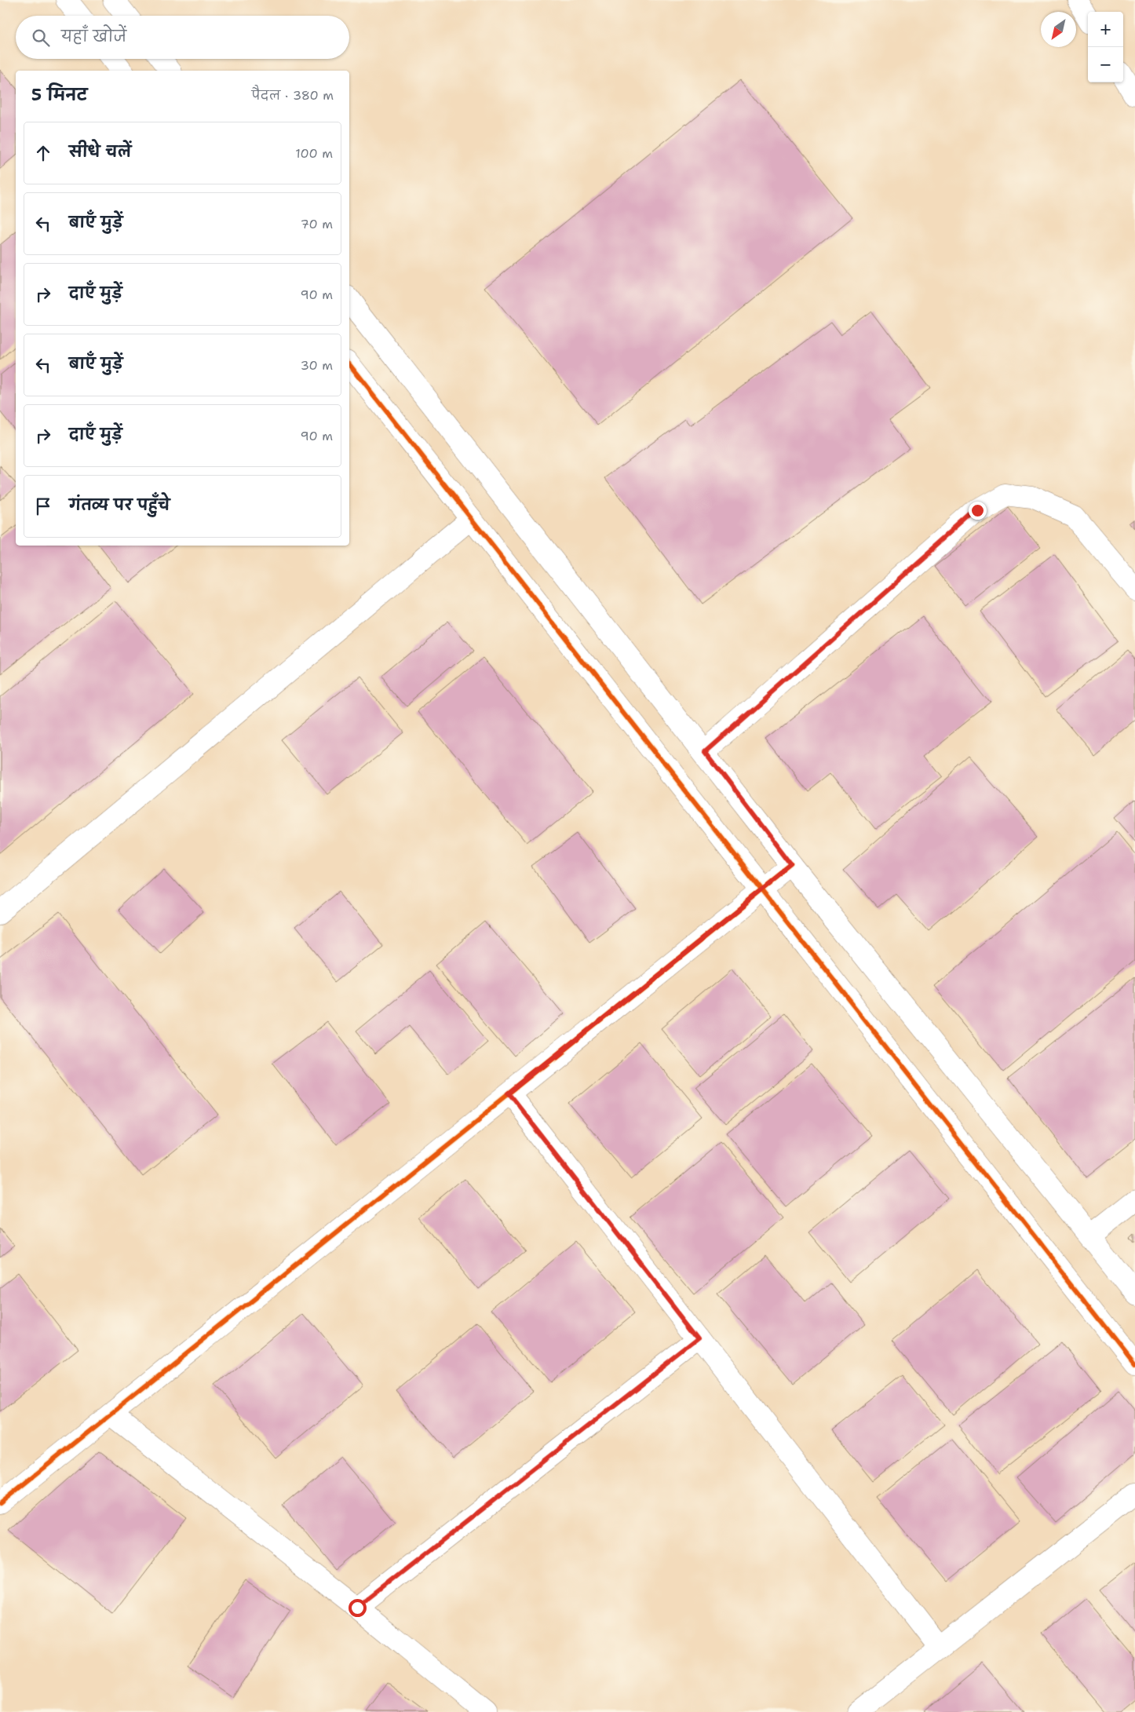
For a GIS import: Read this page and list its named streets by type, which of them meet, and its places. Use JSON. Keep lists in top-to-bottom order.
{
  "north": "bottom left",
  "page": {
    "map_buttons": ["+", "−"],
    "search": "यहाँ खोजें",
    "heading": ["5 मिनट", "पैदल · 380 m"],
    "list": [
      ["सीधे चलें", "100 m"],
      ["बाएँ मुड़ें", "70 m"],
      ["दाएँ मुड़ें", "90 m"],
      ["बाएँ मुड़ें", "30 m"],
      ["दाएँ मुड़ें", "90 m"],
      "गंतव्य पर पहुँचे"
    ]
  }
}
